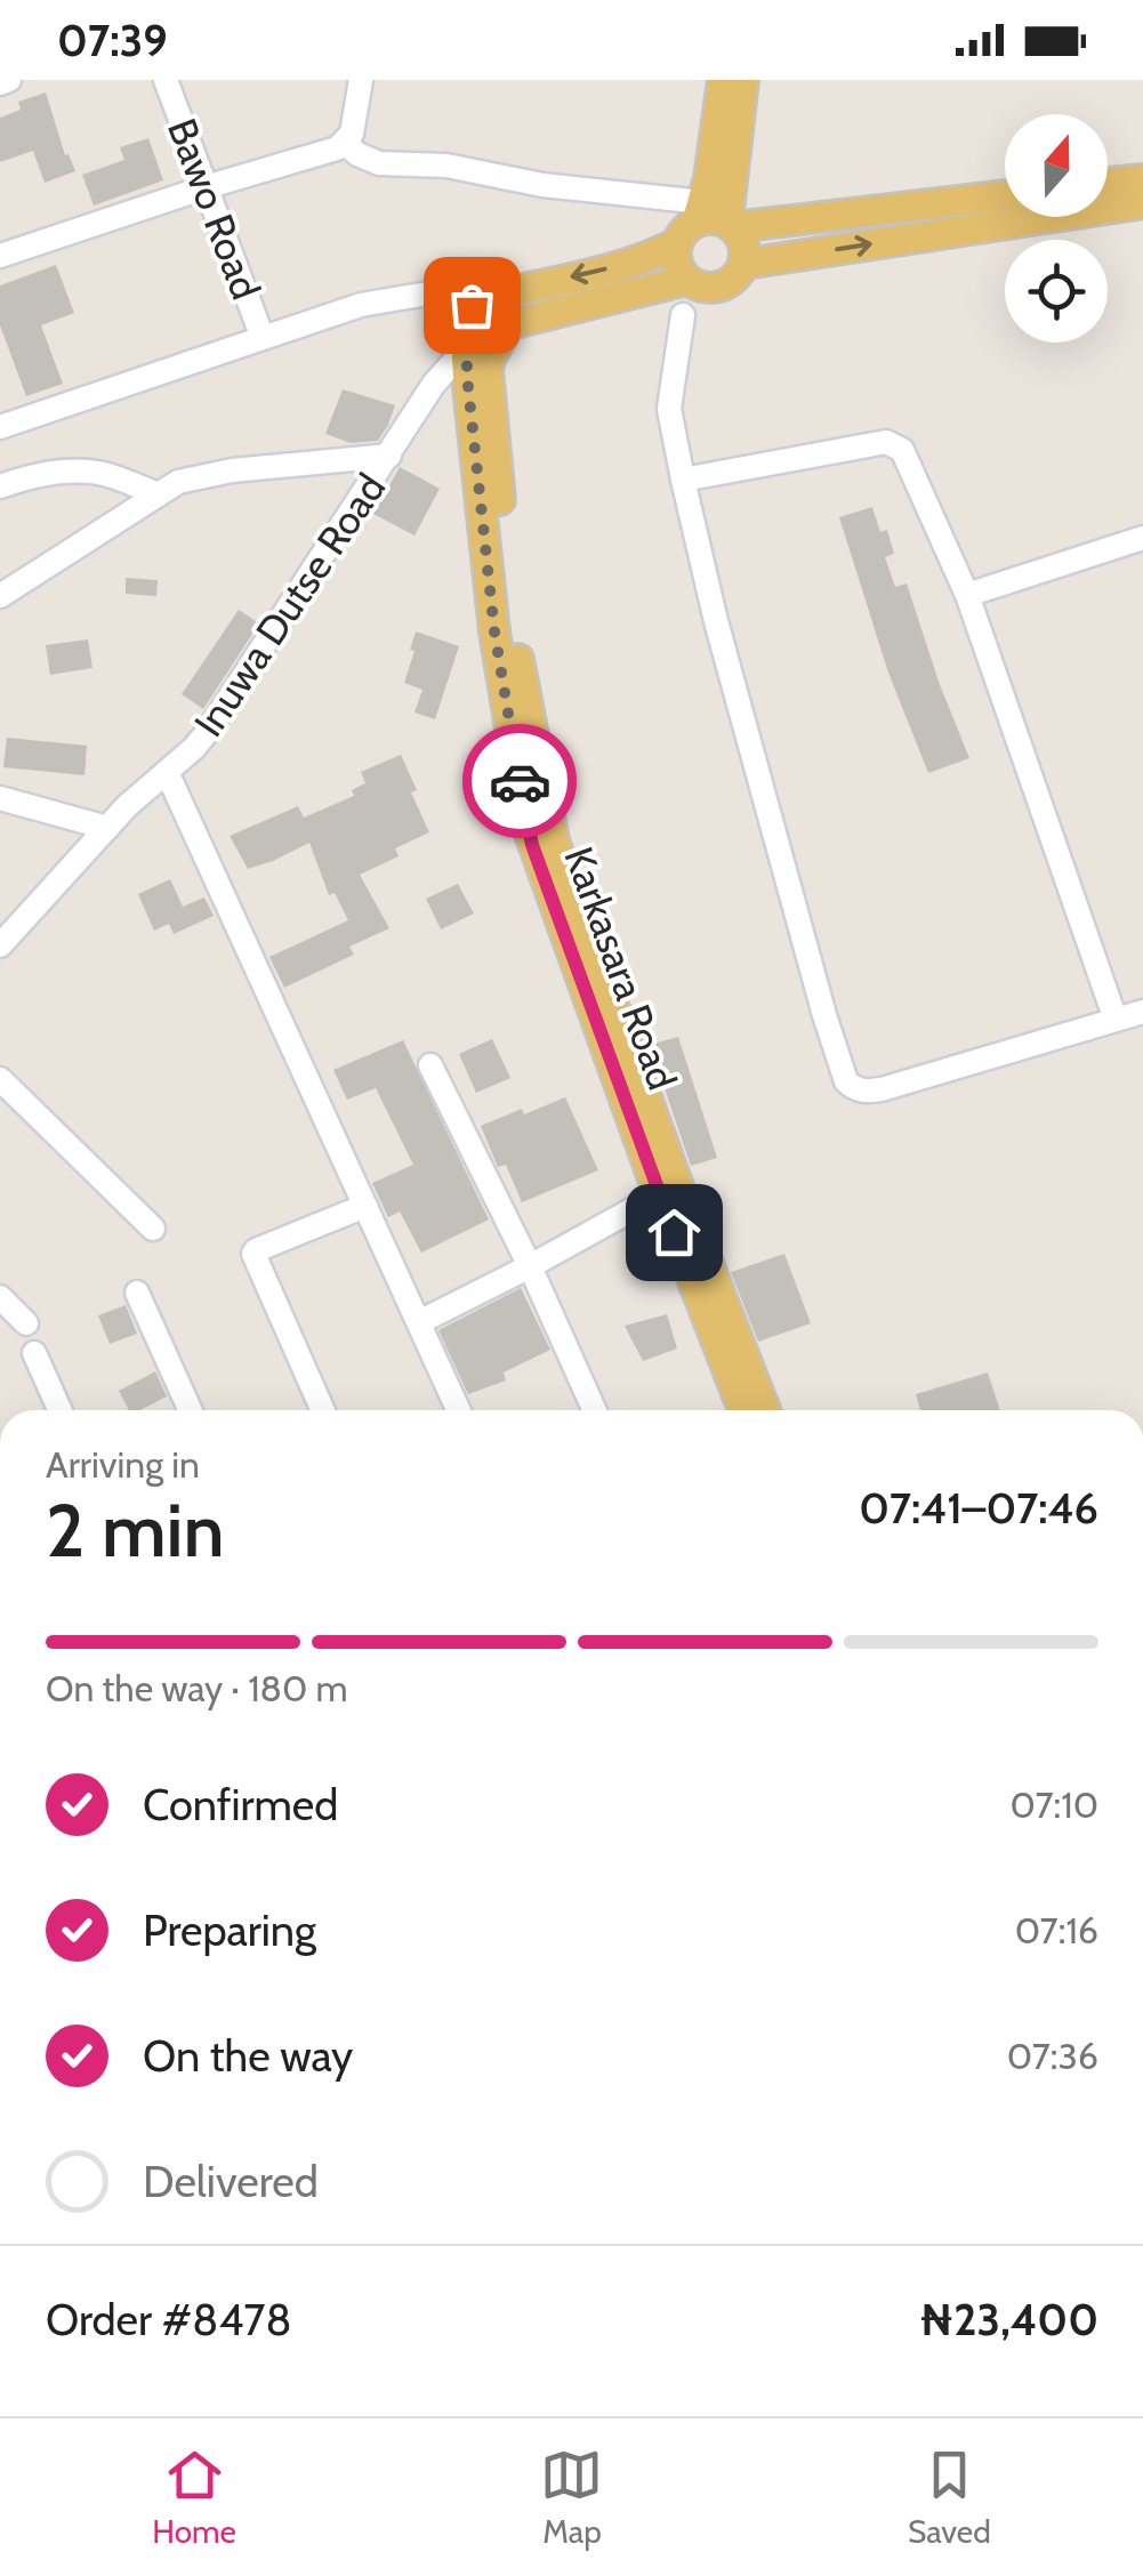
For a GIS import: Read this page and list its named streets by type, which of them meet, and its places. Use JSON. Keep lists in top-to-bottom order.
{
  "streets": {
    "main road": ["Karkasara Road"],
    "street": ["Bawo Road", "Inuwa Dutse Road"]
  },
  "crossings": [
    ["Inuwa Dutse Road", "Karkasara Road"]
  ],
  "north": "top",
  "page": {
    "status": "07:39",
    "heading": ["2 min", "Arriving in", "07:41–07:46"],
    "panel": ["Order #8478", "₦23,400"],
    "bar": "On the way · 180 m",
    "list": [
      ["Confirmed", "07:10"],
      ["Preparing", "07:16"],
      ["On the way", "07:36"],
      "Delivered"
    ],
    "tabs": ["Home", "Map", "Saved"]
  }
}
